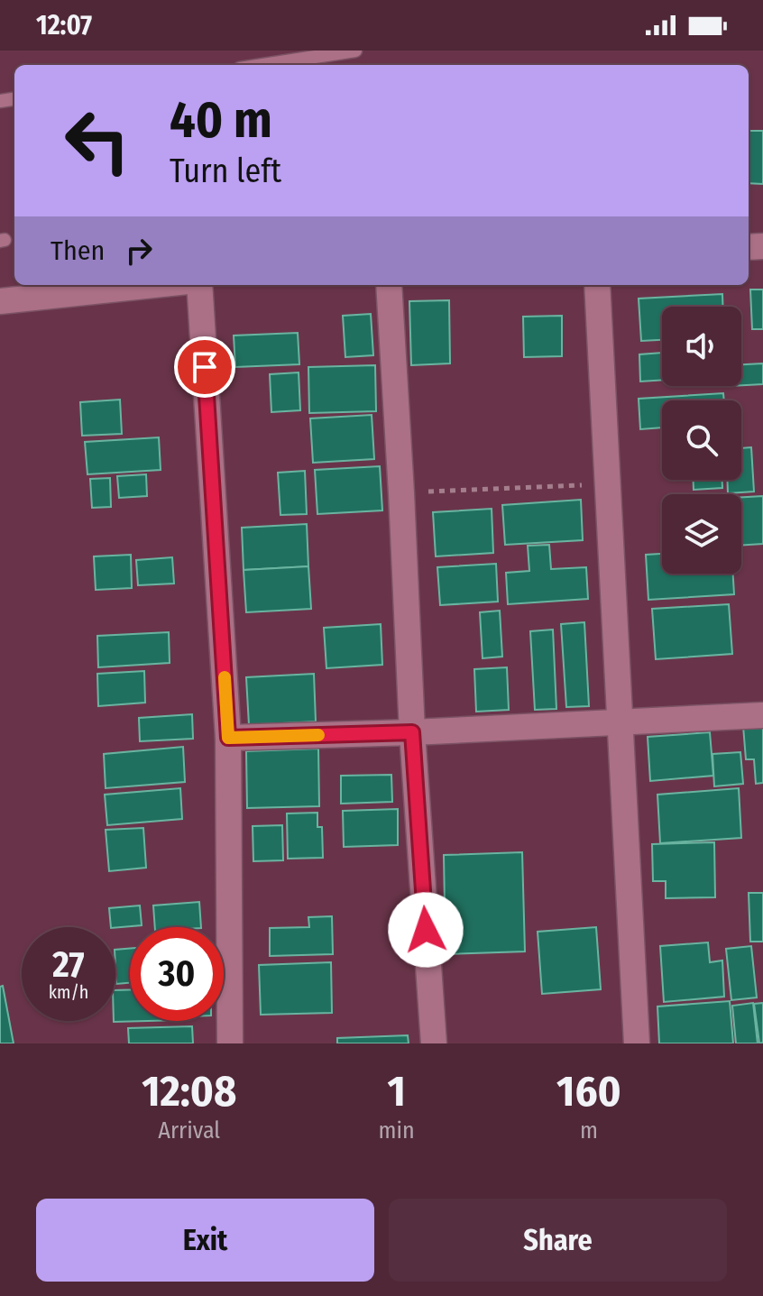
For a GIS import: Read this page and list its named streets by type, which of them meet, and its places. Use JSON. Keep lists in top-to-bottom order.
{
  "page": {
    "status": "12:07",
    "turn": ["40 m", "Turn left"],
    "then": "Then",
    "speed": "27 km/h",
    "limit": "30",
    "eta": [
      "12:08",
      "Arrival",
      "1",
      "min",
      "160",
      "m"
    ],
    "buttons": ["Exit", "Share"]
  }
}
